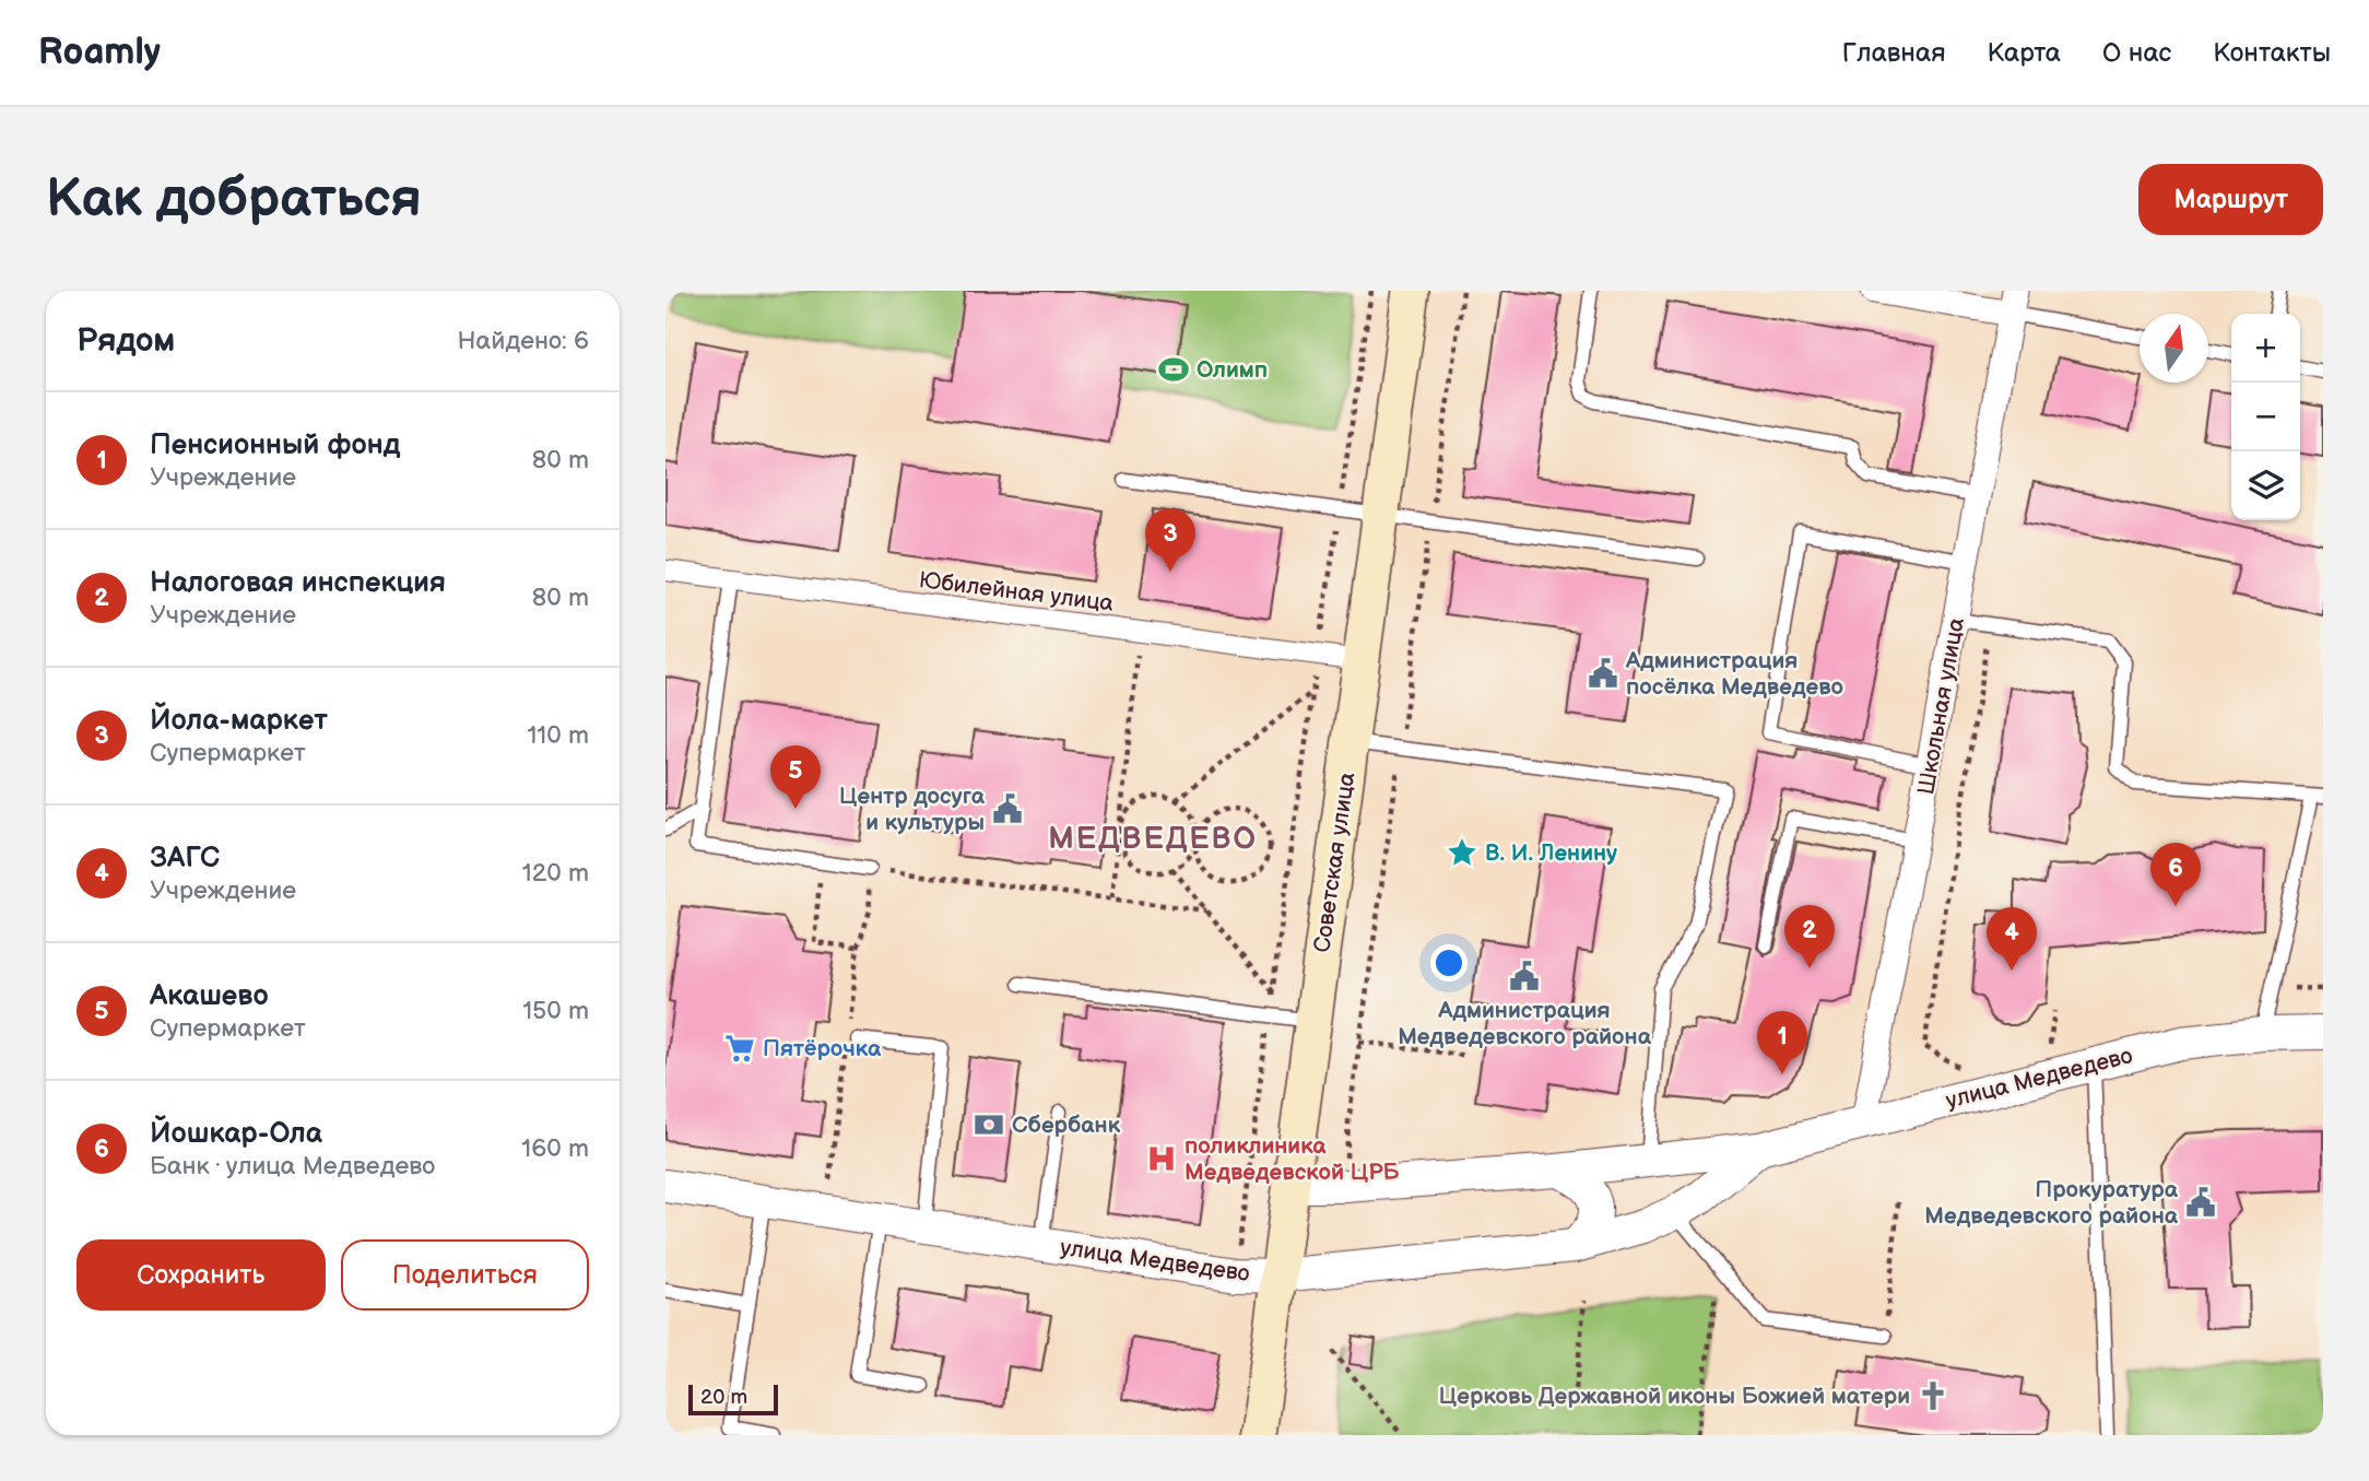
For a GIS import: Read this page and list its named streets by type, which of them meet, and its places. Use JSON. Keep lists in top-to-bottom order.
{
  "streets": {
    "main road": ["Советская улица"],
    "street": ["Юбилейная улица", "Школьная улица", "улица Медведево"]
  },
  "crossings": [
    ["Юбилейная улица", "Советская улица"],
    ["Школьная улица", "улица Медведево"],
    ["Советская улица", "улица Медведево"]
  ],
  "districts": ["МЕДВЕДЕВО"],
  "places": {
    "sports": ["Олимп"],
    "public building": [
      "Администрация посёлка Медведево",
      "Центр досуга и культуры",
      "Администрация Медведевского района",
      "Прокуратура Медведевского района"
    ],
    "place": ["В. И. Ленину"],
    "supermarket": ["Пятёрочка"],
    "bank": ["Сбербанк"],
    "hospital": ["поликлиника Медведевской ЦРБ"],
    "church": ["Церковь Державной иконы Божией матери"]
  },
  "scale_bar": "20 m",
  "north": "top",
  "page": {
    "header": "Roamly",
    "nav": [
      "Главная",
      "Карта",
      "О нас",
      "Контакты"
    ],
    "buttons": [
      "Маршрут",
      ["Сохранить", "Поделиться"]
    ],
    "title": "Как добраться",
    "heading": ["Рядом", "Найдено: 6"],
    "map_buttons": ["+", "−"],
    "list": [
      {
        "mark": "1",
        "name": "Пенсионный фонд",
        "note": "Учреждение",
        "value": "80 m"
      },
      {
        "mark": "2",
        "name": "Налоговая инспекция",
        "note": "Учреждение",
        "value": "80 m"
      },
      {
        "mark": "3",
        "name": "Йола-маркет",
        "note": "Супермаркет",
        "value": "110 m"
      },
      {
        "mark": "4",
        "name": "ЗАГС",
        "note": "Учреждение",
        "value": "120 m"
      },
      {
        "mark": "5",
        "name": "Акашево",
        "note": "Супермаркет",
        "value": "150 m"
      },
      {
        "mark": "6",
        "name": "Йошкар-Ола",
        "note": "Банк · улица Медведево",
        "value": "160 m"
      }
    ],
    "pins": [
      "3",
      "5",
      "6",
      "2",
      "4",
      "1"
    ],
    "scale": "20 m"
  }
}
